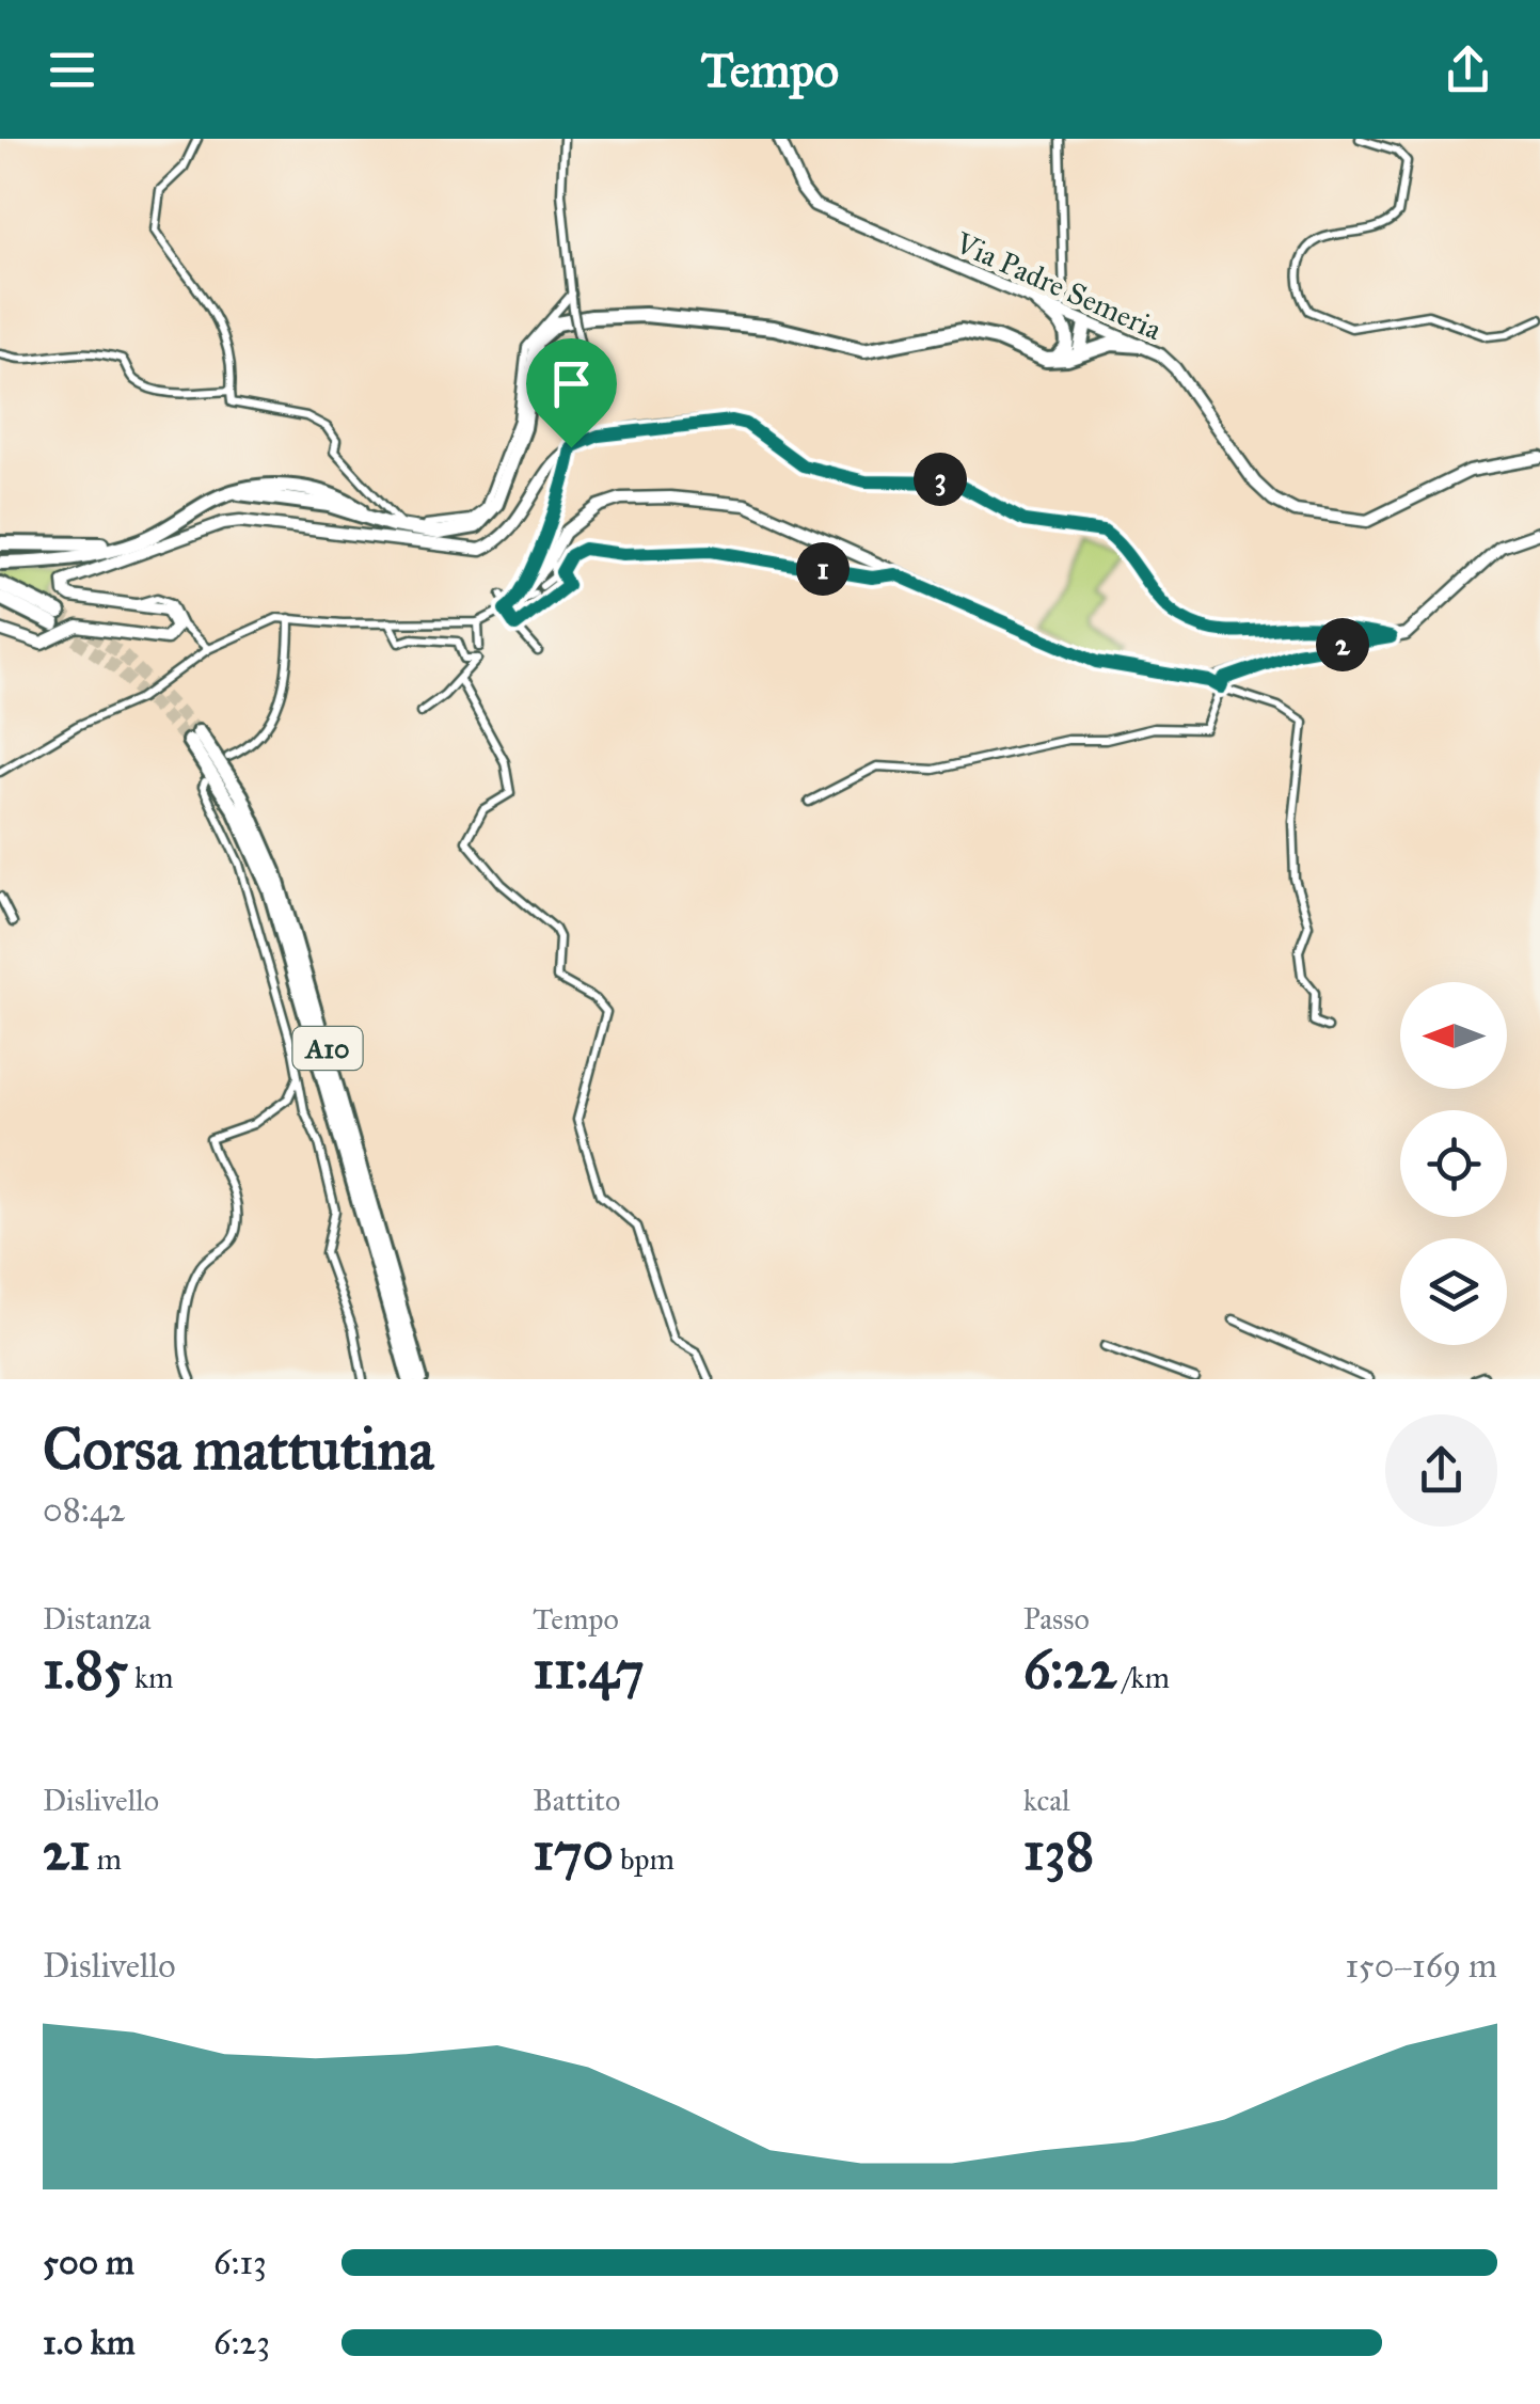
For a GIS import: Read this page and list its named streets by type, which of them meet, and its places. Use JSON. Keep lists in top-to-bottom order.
{
  "streets": {
    "highway": ["A10"],
    "main road": ["Via Padre Semeria"]
  },
  "north": "left",
  "page": {
    "header": "Tempo",
    "pins": ["3", "1", "2"],
    "heading": ["Corsa mattutina", "08:42"],
    "stats": [
      ["Distanza", "1.85 km"],
      ["Tempo", "11:47"],
      ["Passo", "6:22 /km"],
      ["Dislivello", "21 m"],
      ["Battito", "170 bpm"],
      ["kcal", "138"]
    ],
    "chart": ["Dislivello", "150–169 m"],
    "list": [
      {
        "name": "500 m",
        "note": "6:13"
      },
      {
        "name": "1.0 km",
        "note": "6:23"
      }
    ]
  }
}
